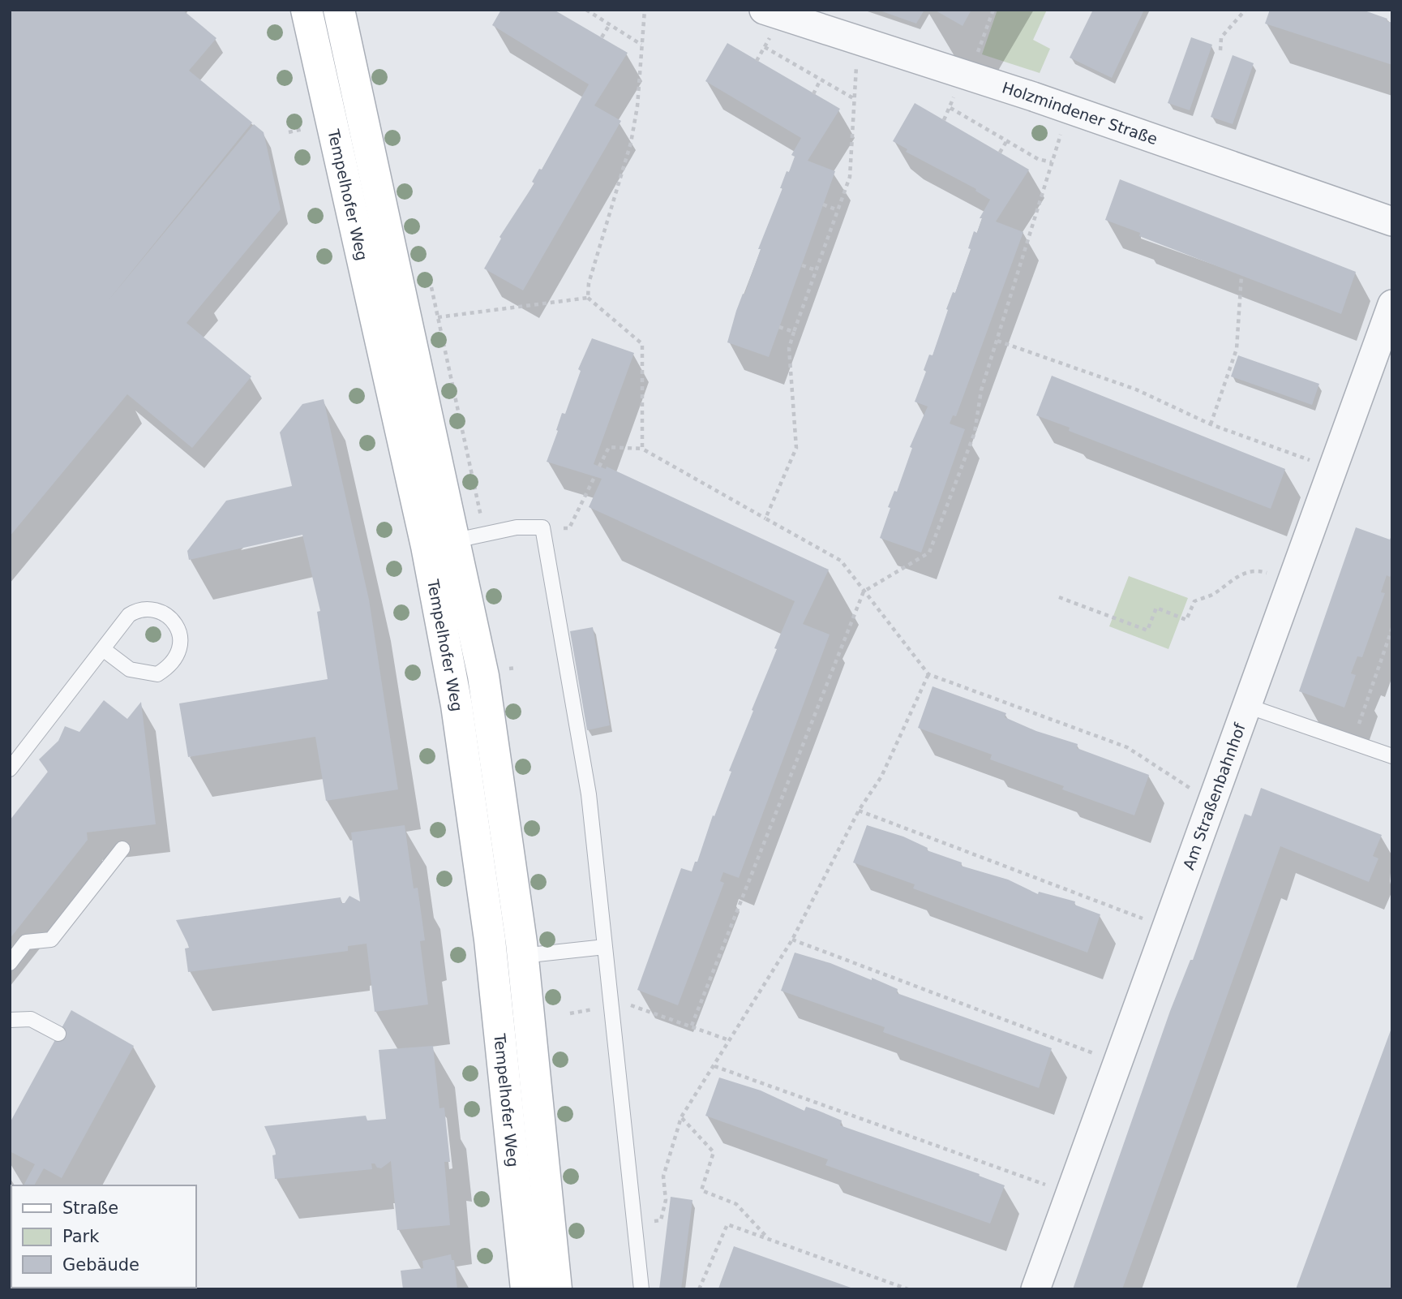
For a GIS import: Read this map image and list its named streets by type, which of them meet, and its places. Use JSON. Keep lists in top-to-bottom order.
{
  "streets": {
    "street": ["Holzmindener Straße", "Tempelhofer Weg", "Am Straßenbahnhof"]
  },
  "legend": ["Straße", "Park", "Gebäude"]
}
